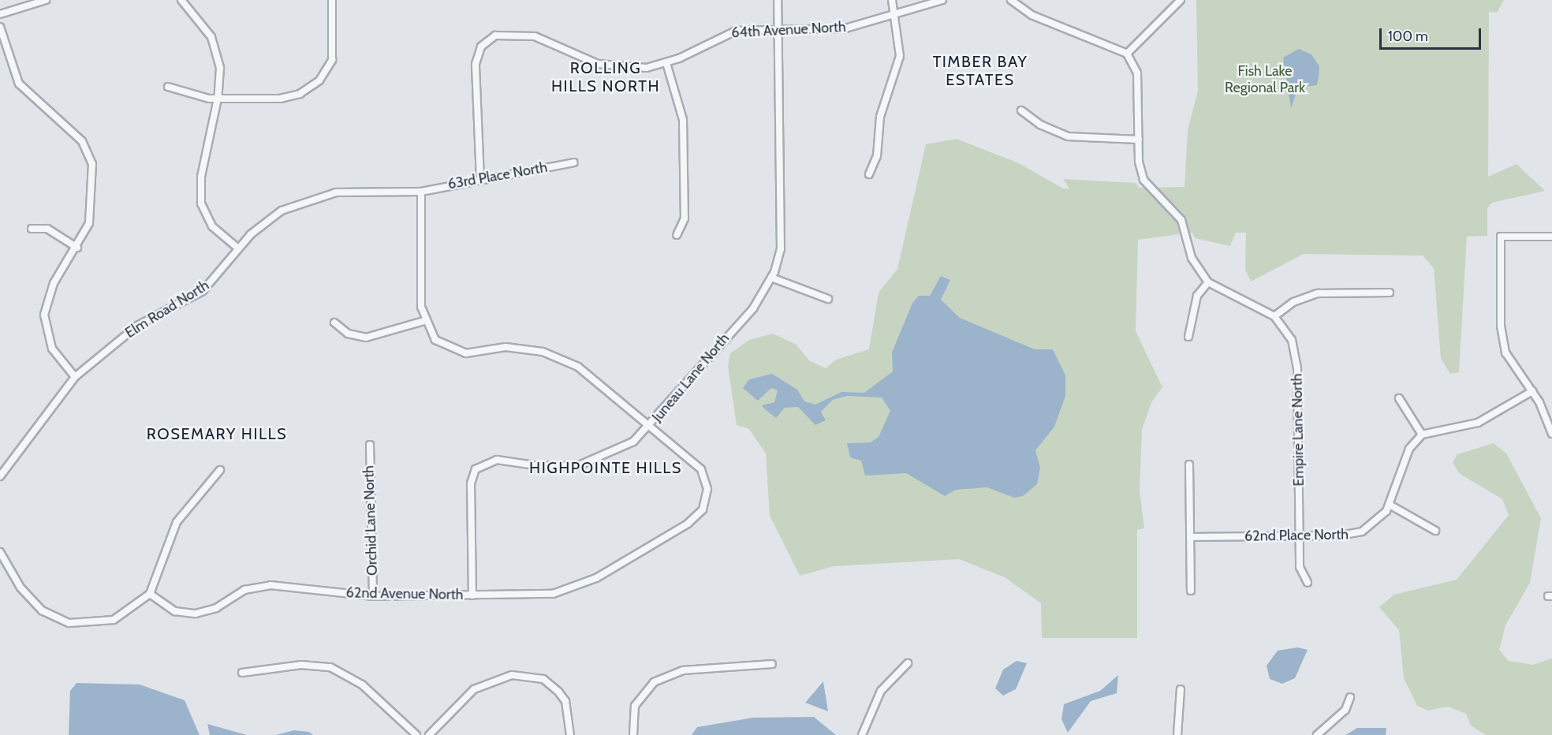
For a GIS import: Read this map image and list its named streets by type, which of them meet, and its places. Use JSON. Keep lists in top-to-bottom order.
{
  "streets": {
    "street": [
      "64th Avenue North",
      "63rd Place North",
      "Elm Road North",
      "Juneau Lane North",
      "Empire Lane North",
      "Orchid Lane North",
      "62nd Place North",
      "62nd Avenue North"
    ]
  },
  "crossings": [
    ["64th Avenue North", "63rd Place North"],
    ["64th Avenue North", "Juneau Lane North"],
    ["63rd Place North", "Elm Road North"],
    ["Juneau Lane North", "62nd Avenue North"],
    ["Empire Lane North", "62nd Place North"],
    ["Orchid Lane North", "62nd Avenue North"]
  ],
  "districts": [
    "TIMBER BAY ESTATES",
    "ROLLING HILLS NORTH",
    "ROSEMARY HILLS",
    "HIGHPOINTE HILLS"
  ],
  "parks": ["Fish Lake Regional Park"],
  "scale_bar": "100 m"
}
